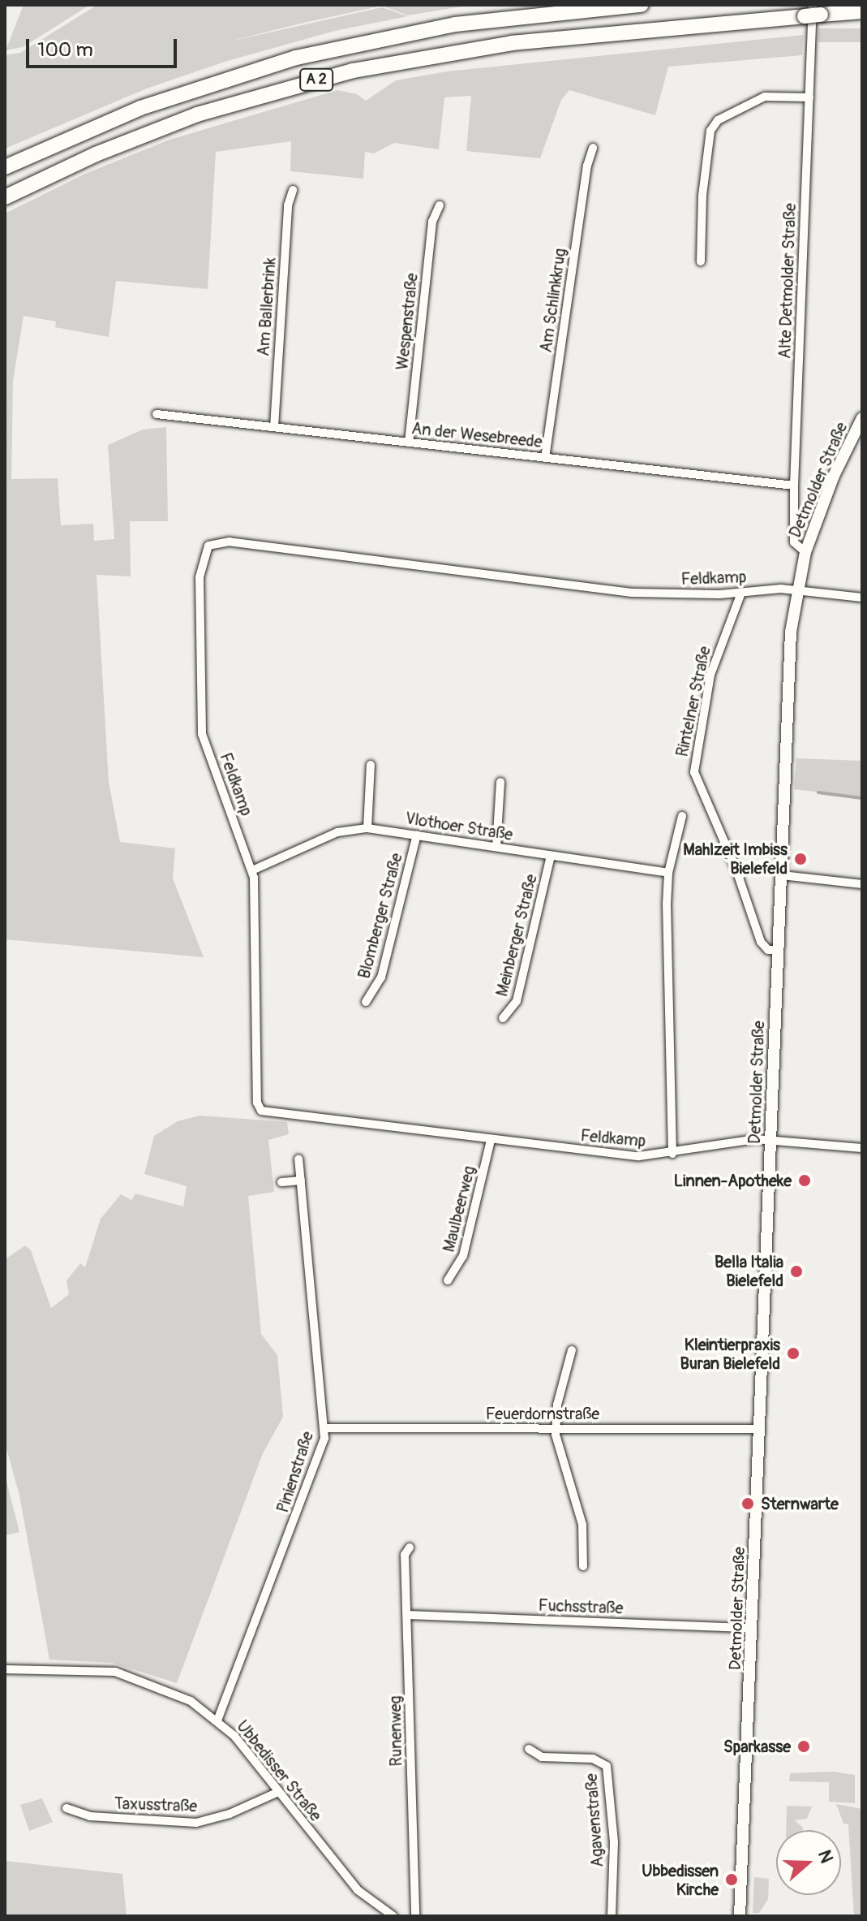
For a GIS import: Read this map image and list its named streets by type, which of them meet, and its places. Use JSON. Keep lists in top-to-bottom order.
{
  "streets": {
    "highway": ["A 2"],
    "street": [
      "Alte Detmolder Straße",
      "Am Schlinkkrug",
      "Am Ballerbrink",
      "Wespenstraße",
      "An der Wesebreede",
      "Detmolder Straße",
      "Feldkamp",
      "Rintelner Straße",
      "Vlothoer Straße",
      "Blomberger Straße",
      "Meinberger Straße",
      "Maulbeerweg",
      "Feuerdornstraße",
      "Pinienstraße",
      "Fuchsstraße",
      "Runenweg",
      "Ubbedisser Straße",
      "Taxusstraße",
      "Agavenstraße"
    ]
  },
  "crossings": [
    ["A 2", "Alte Detmolder Straße"],
    ["Alte Detmolder Straße", "An der Wesebreede"],
    ["Alte Detmolder Straße", "Detmolder Straße"],
    ["Am Schlinkkrug", "An der Wesebreede"],
    ["Am Ballerbrink", "An der Wesebreede"],
    ["Wespenstraße", "An der Wesebreede"],
    ["Detmolder Straße", "Feldkamp"],
    ["Detmolder Straße", "Rintelner Straße"],
    ["Detmolder Straße", "Feuerdornstraße"],
    ["Detmolder Straße", "Fuchsstraße"],
    ["Feldkamp", "Rintelner Straße"],
    ["Feldkamp", "Vlothoer Straße"],
    ["Feldkamp", "Maulbeerweg"],
    ["Vlothoer Straße", "Blomberger Straße"],
    ["Vlothoer Straße", "Meinberger Straße"],
    ["Feuerdornstraße", "Pinienstraße"],
    ["Pinienstraße", "Ubbedisser Straße"],
    ["Fuchsstraße", "Runenweg"],
    ["Ubbedisser Straße", "Taxusstraße"]
  ],
  "places": [
    "Mahlzeit Imbiss Bielefeld",
    "Linnen-Apotheke",
    "Bella Italia Bielefeld",
    "Kleintierpraxis Buran Bielefeld",
    "Sternwarte",
    "Sparkasse",
    "Ubbedissen Kirche"
  ],
  "scale_bar": "100 m",
  "north": "right"
}
